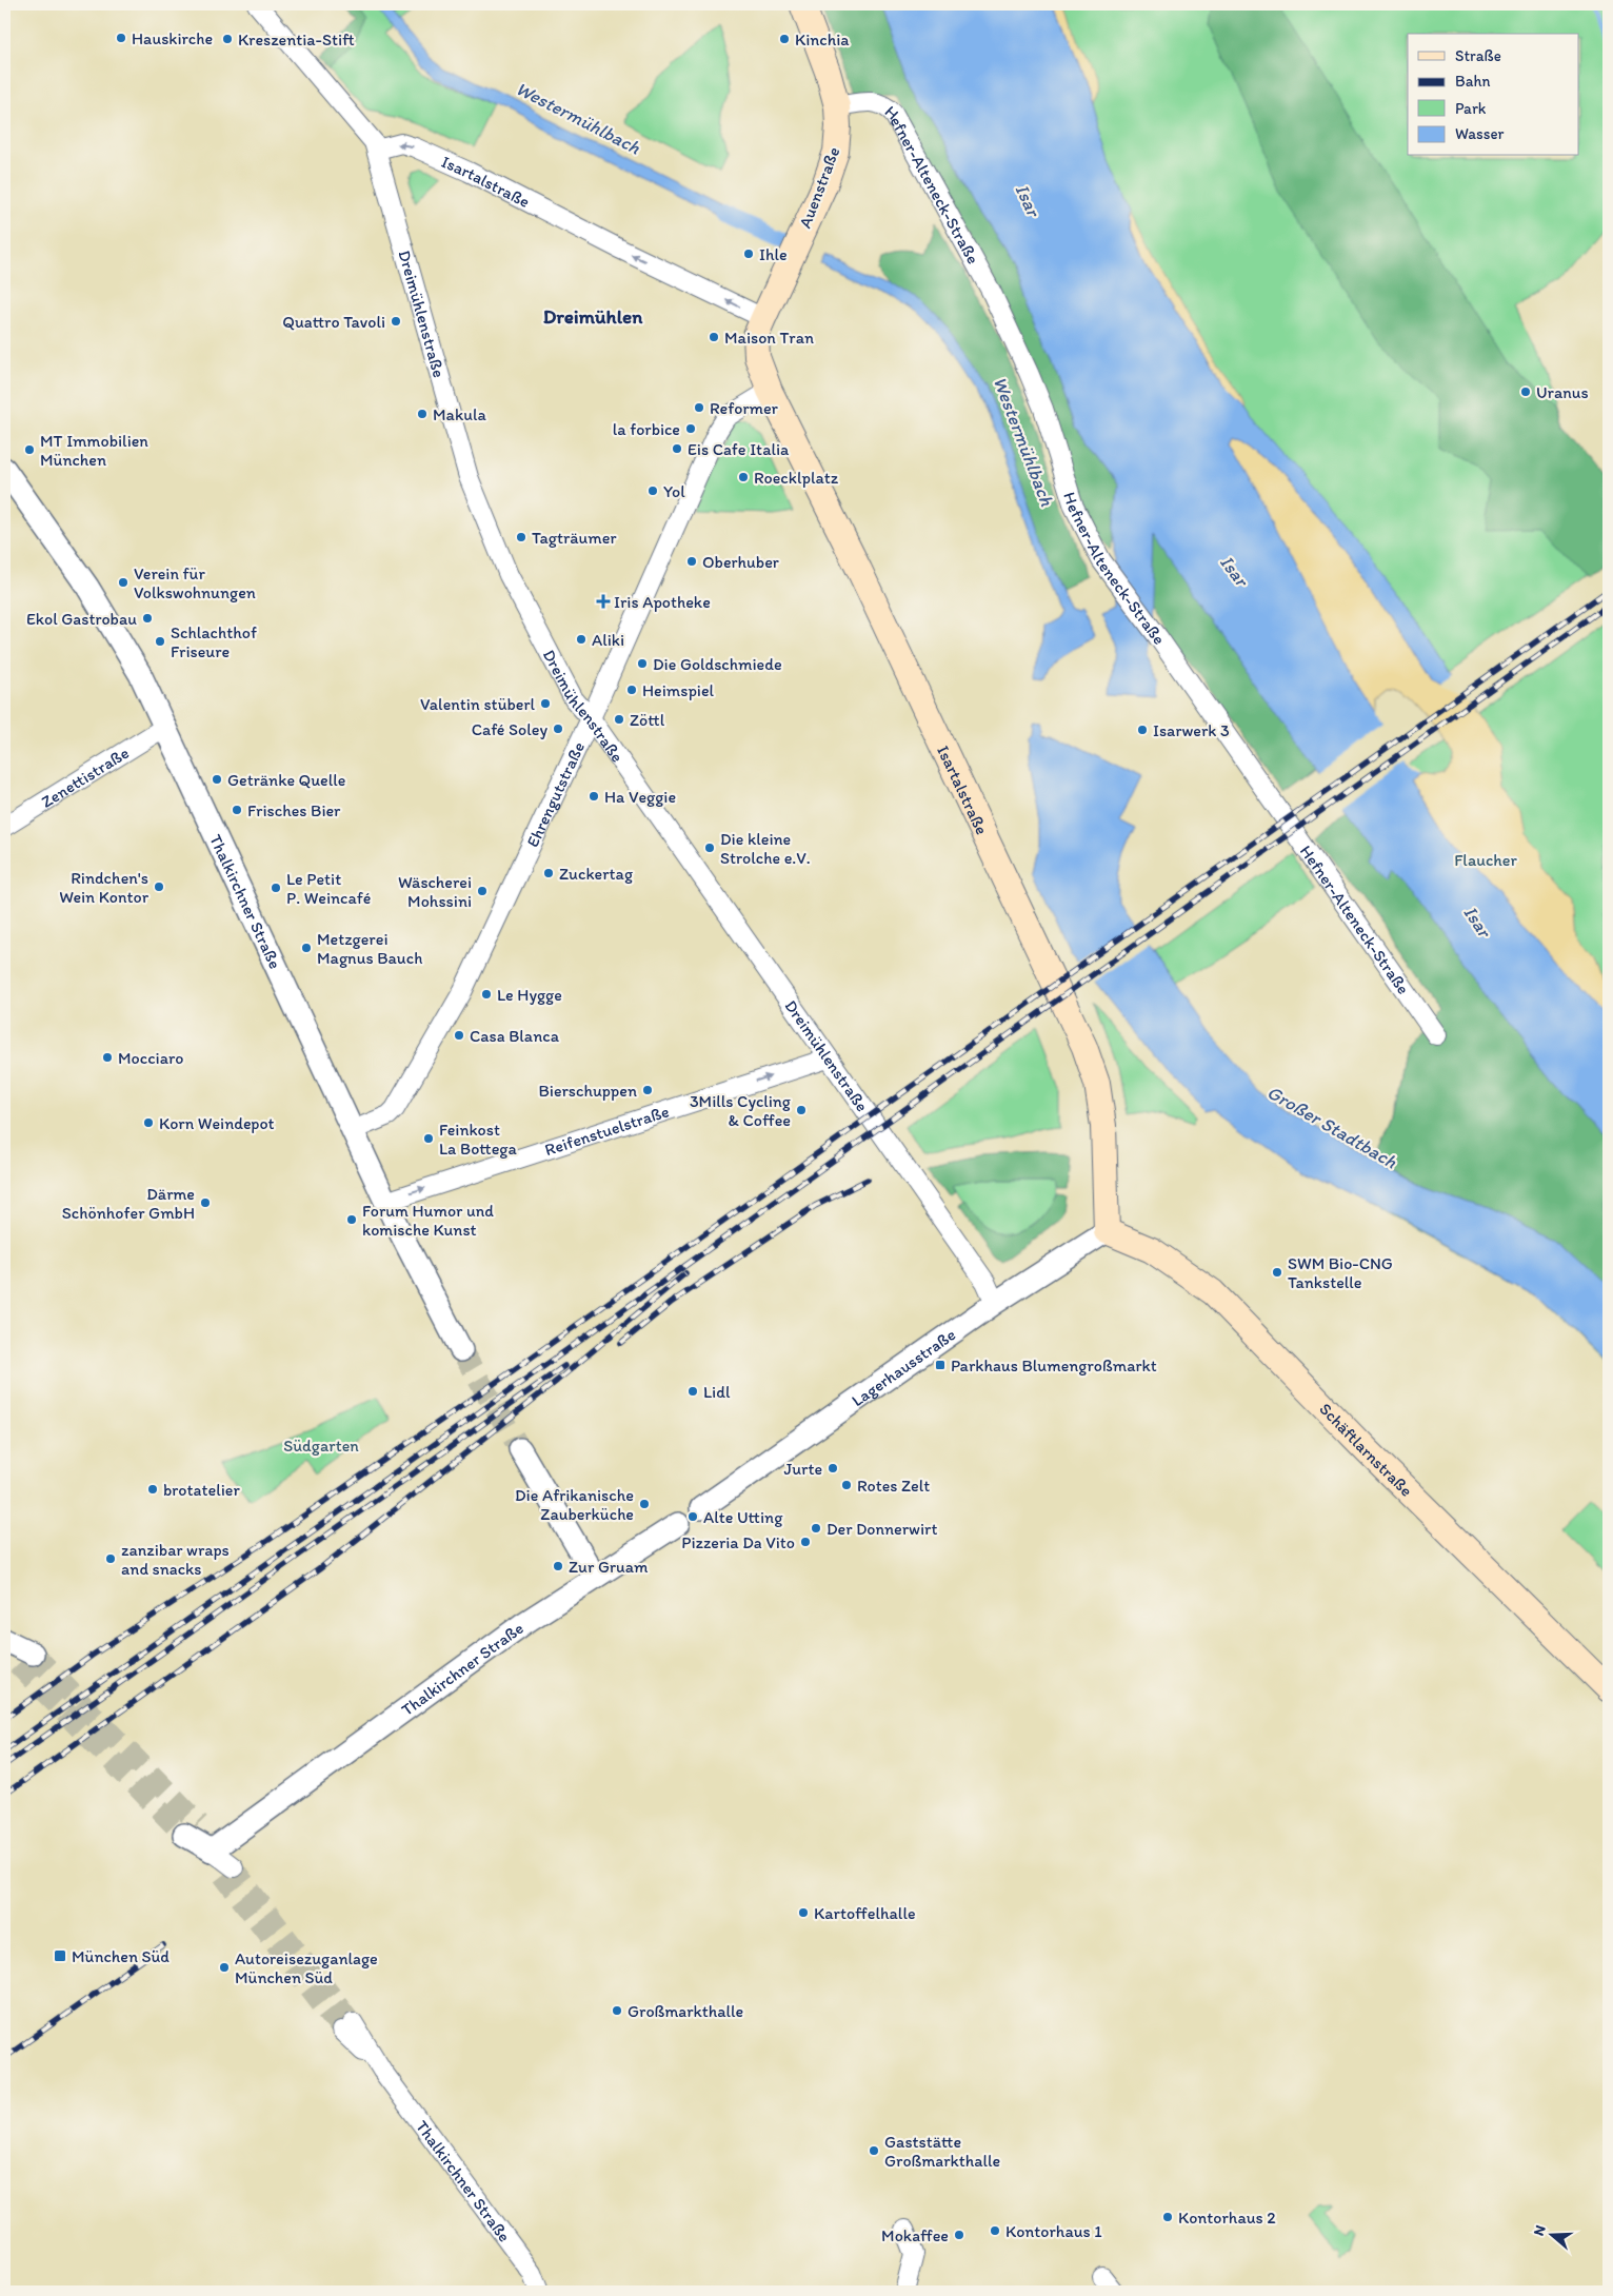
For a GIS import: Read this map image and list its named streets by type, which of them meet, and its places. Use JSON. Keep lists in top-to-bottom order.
{
  "streets": {
    "main road": ["Isartalstraße", "Auenstraße", "Schäftlarnstraße"],
    "street": [
      "Hefner-Alteneck-Straße",
      "Dreimühlenstraße",
      "Zenettistraße",
      "Ehrengutstraße",
      "Thalkirchner Straße",
      "Reifenstuelstraße",
      "Lagerhausstraße"
    ]
  },
  "crossings": [
    ["Isartalstraße", "Auenstraße"],
    ["Isartalstraße", "Dreimühlenstraße"],
    ["Isartalstraße", "Ehrengutstraße"],
    ["Isartalstraße", "Lagerhausstraße"],
    ["Isartalstraße", "Schäftlarnstraße"],
    ["Hefner-Alteneck-Straße", "Auenstraße"],
    ["Dreimühlenstraße", "Ehrengutstraße"],
    ["Dreimühlenstraße", "Reifenstuelstraße"],
    ["Dreimühlenstraße", "Lagerhausstraße"],
    ["Zenettistraße", "Thalkirchner Straße"],
    ["Ehrengutstraße", "Thalkirchner Straße"],
    ["Thalkirchner Straße", "Reifenstuelstraße"],
    ["Lagerhausstraße", "Schäftlarnstraße"]
  ],
  "one_way": ["Reifenstuelstraße"],
  "districts": ["Dreimühlen"],
  "water": ["Westermühlbach", "Isar", "Großer Stadtbach"],
  "parks": ["Flaucher", "Südgarten"],
  "places": {
    "other": [
      "Hauskirche",
      "Kreszentia-Stift",
      "Kinchia",
      "Ihle",
      "Quattro Tavoli",
      "Maison Tran",
      "Uranus",
      "Reformer",
      "Makula",
      "la forbice",
      "Eis Cafe Italia",
      "MT Immobilien München",
      "Roecklplatz",
      "Yol",
      "Tagträumer",
      "Oberhuber",
      "Verein für Volkswohnungen",
      "Ekol Gastrobau",
      "Aliki",
      "Schlachthof Friseure",
      "Die Goldschmiede",
      "Heimspiel",
      "Valentin stüberl",
      "Zöttl",
      "Café Soley",
      "Isarwerk 3",
      "Getränke Quelle",
      "Ha Veggie",
      "Frisches Bier",
      "Die kleine Strolche e.V.",
      "Zuckertag",
      "Rindchen's Wein Kontor",
      "Le Petit P. Weincafé",
      "Wäscherei Mohssini",
      "Metzgerei Magnus Bauch",
      "Le Hygge",
      "Casa Blanca",
      "Mocciaro",
      "Bierschuppen",
      "3Mills Cycling & Coffee",
      "Korn Weindepot",
      "Feinkost La Bottega",
      "Därme Schönhofer GmbH",
      "Forum Humor und komische Kunst",
      "SWM Bio-CNG Tankstelle",
      "Lidl",
      "Jurte",
      "Rotes Zelt",
      "brotatelier",
      "Die Afrikanische Zauberküche",
      "Alte Utting",
      "Der Donnerwirt",
      "Pizzeria Da Vito",
      "zanzibar wraps and snacks",
      "Zur Gruam",
      "Kartoffelhalle",
      "Autoreisezuganlage München Süd",
      "Großmarkthalle",
      "Gaststätte Großmarkthalle",
      "Kontorhaus 2",
      "Kontorhaus 1",
      "Mokaffee"
    ],
    "health": ["Iris Apotheke"],
    "transit": ["Parkhaus Blumengroßmarkt", "München Süd"]
  },
  "legend": [
    "Straße",
    "Bahn",
    "Park",
    "Wasser"
  ],
  "north": "left"
}
